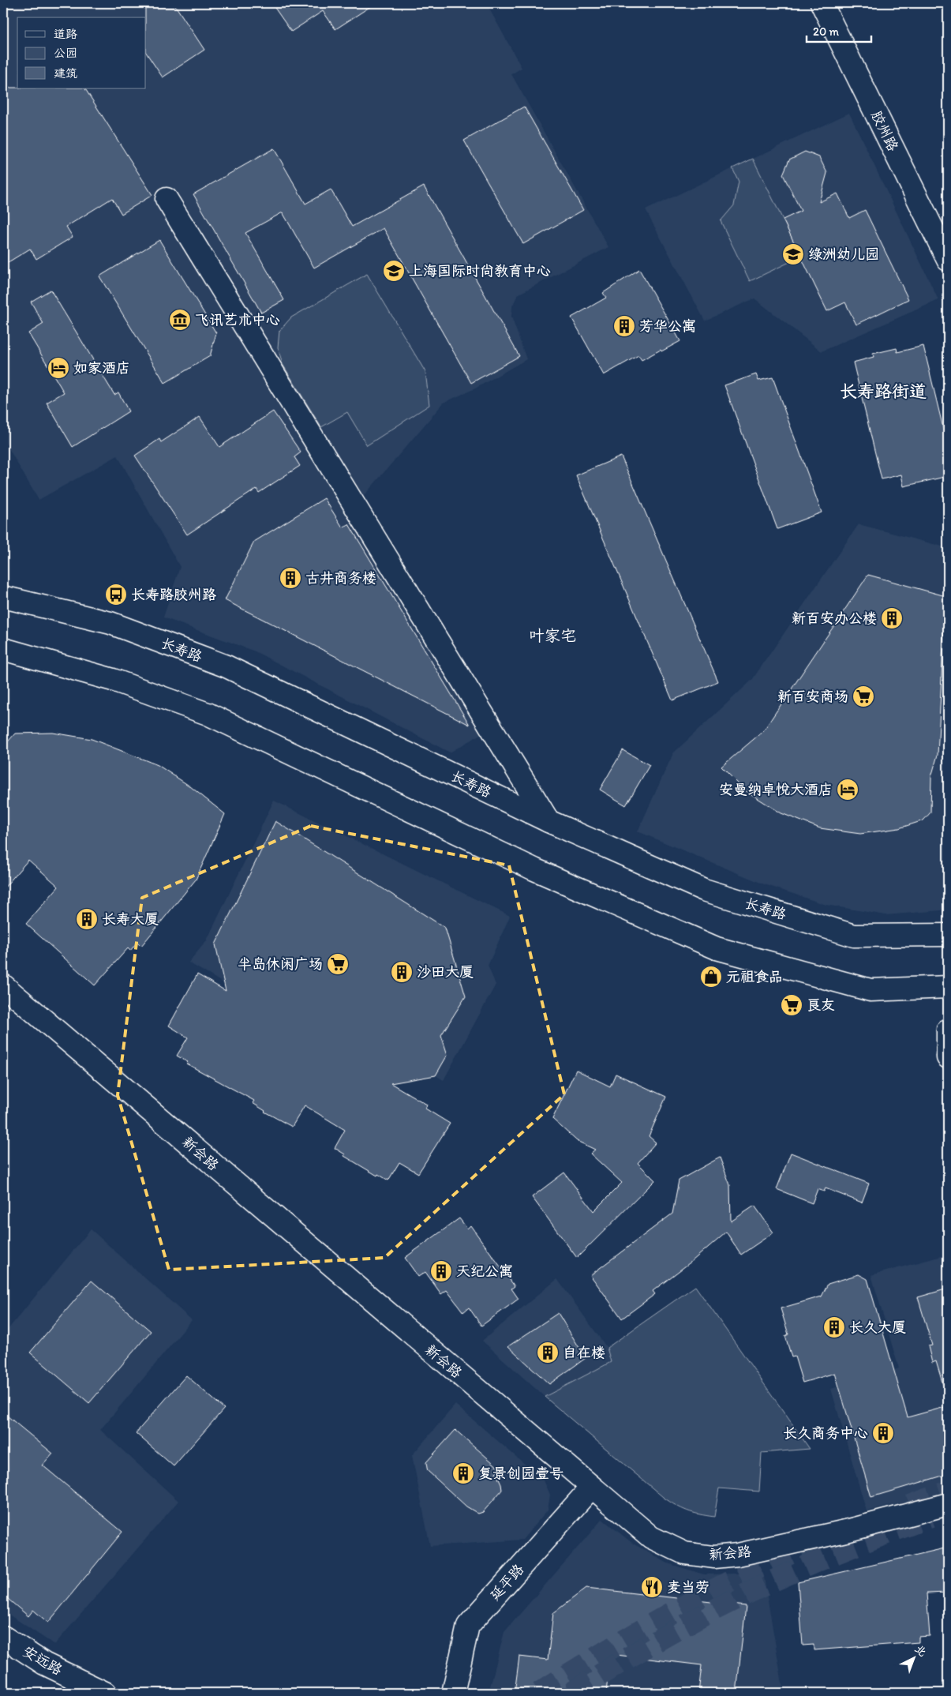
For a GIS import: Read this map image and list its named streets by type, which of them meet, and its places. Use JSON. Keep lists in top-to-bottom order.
{
  "streets": {
    "street": [
      "胶州路",
      "长寿路",
      "新会路",
      "延平路",
      "安远路"
    ]
  },
  "crossings": [
    ["新会路", "延平路"]
  ],
  "districts": ["长寿路街道", "叶家宅"],
  "places": {
    "school or university": ["绿洲幼儿园", "上海国际时尚教育中心"],
    "museum": ["飞讯艺术中心"],
    "building": [
      "芳华公寓",
      "古井商务楼",
      "新百安办公楼",
      "长寿大厦",
      "沙田大厦",
      "天纪公寓",
      "长久大厦",
      "自在楼",
      "长久商务中心",
      "复景创园壹号"
    ],
    "hotel": ["如家酒店", "安曼纳卓悦大酒店"],
    "bus stop": ["长寿路胶州路"],
    "supermarket": ["新百安商场", "半岛休闲广场", "良友"],
    "shop": ["元祖食品"],
    "restaurant": ["麦当劳"]
  },
  "legend": ["道路", "公园", "建筑"],
  "scale_bar": "20 m",
  "north": "top right"
}
